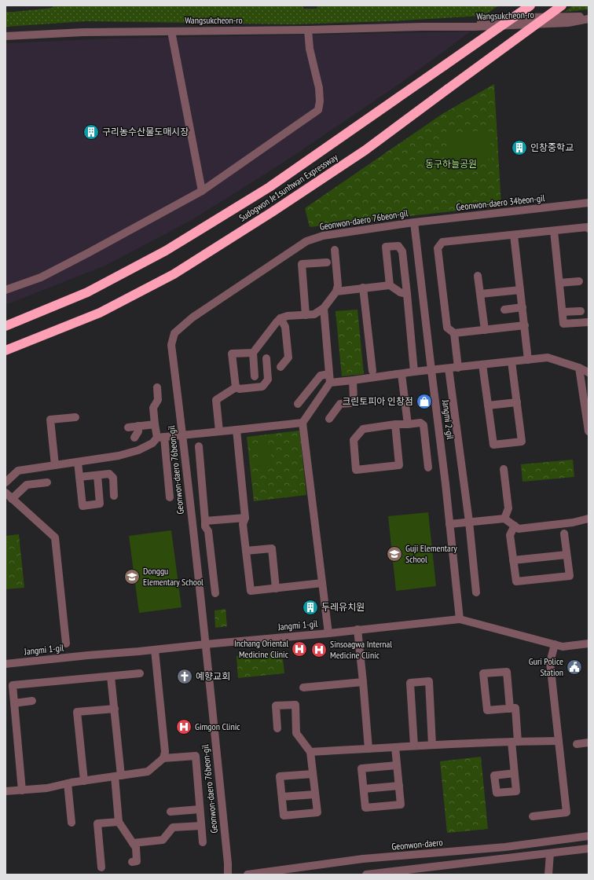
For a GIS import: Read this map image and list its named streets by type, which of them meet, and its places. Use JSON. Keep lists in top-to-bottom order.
{
  "streets": {
    "highway": ["Sudogwon Je1sunhwan Expressway"],
    "street": [
      "Wangsukcheon-ro",
      "Geonwon-daero 34beon-gil",
      "Geonwon-daero 76beon-gil",
      "Jangmi 2-gil",
      "Jangmi 1-gil",
      "Geonwon-daero"
    ]
  },
  "crossings": [
    ["Geonwon-daero 34beon-gil", "Geonwon-daero 76beon-gil"],
    ["Geonwon-daero 34beon-gil", "Jangmi 2-gil"],
    ["Geonwon-daero 76beon-gil", "Jangmi 2-gil"],
    ["Geonwon-daero 76beon-gil", "Jangmi 1-gil"],
    ["Jangmi 2-gil", "Jangmi 1-gil"]
  ],
  "parks": ["동구하늘공원"],
  "places": {
    "building": ["구리농수산물도매시장", "인창중학교", "두레유치원"],
    "shop": ["크린토피아 인창점"],
    "school or university": ["Guji Elementary School", "Donggu Elementary School"],
    "hospital": ["Inchang Oriental Medicine Clinic", "Sinsoagwa Internal Medicine Clinic", "Gimgon Clinic"],
    "public building": ["Guri Police Station"],
    "church": ["예향교회"]
  }
}
